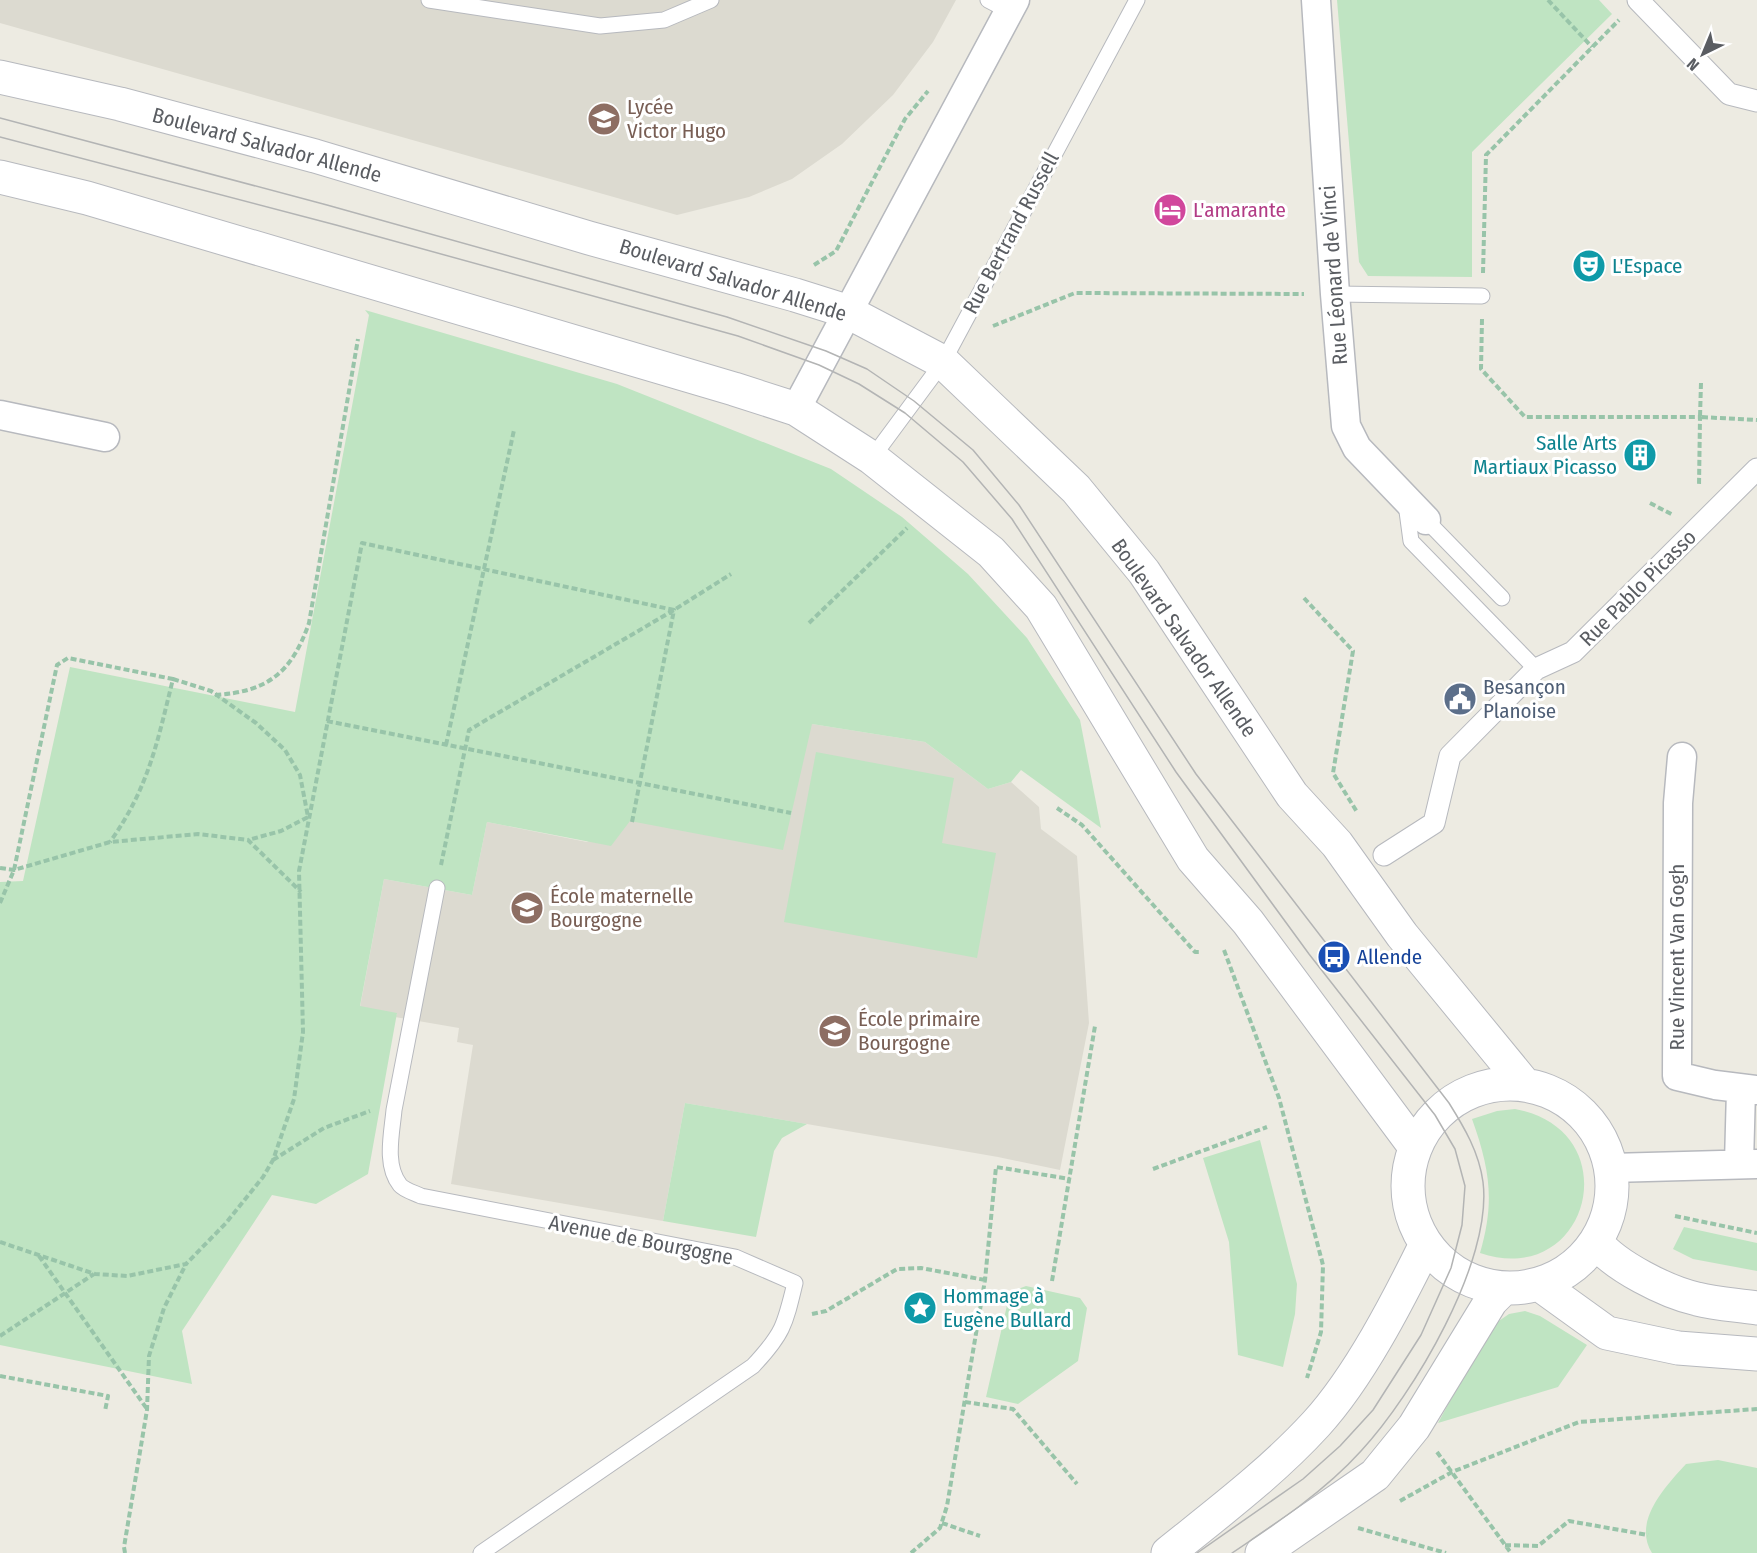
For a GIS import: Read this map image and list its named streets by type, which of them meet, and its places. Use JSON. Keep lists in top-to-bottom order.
{
  "streets": {
    "street": [
      "Boulevard Salvador Allende",
      "Rue Léonard de Vinci",
      "Rue Pablo Picasso",
      "Rue Vincent Van Gogh"
    ],
    "lane": ["Rue Bertrand Russell", "Avenue de Bourgogne"]
  },
  "crossings": [
    ["Boulevard Salvador Allende", "Rue Bertrand Russell"]
  ],
  "places": {
    "school or university": ["Lycée Victor Hugo", "École maternelle Bourgogne", "École primaire Bourgogne"],
    "hotel": ["L'amarante"],
    "theatre": ["L'Espace"],
    "building": ["Salle Arts Martiaux Picasso"],
    "public building": ["Besançon Planoise"],
    "bus stop": ["Allende"],
    "place": ["Hommage à Eugène Bullard"]
  },
  "north": "bottom left"
}
